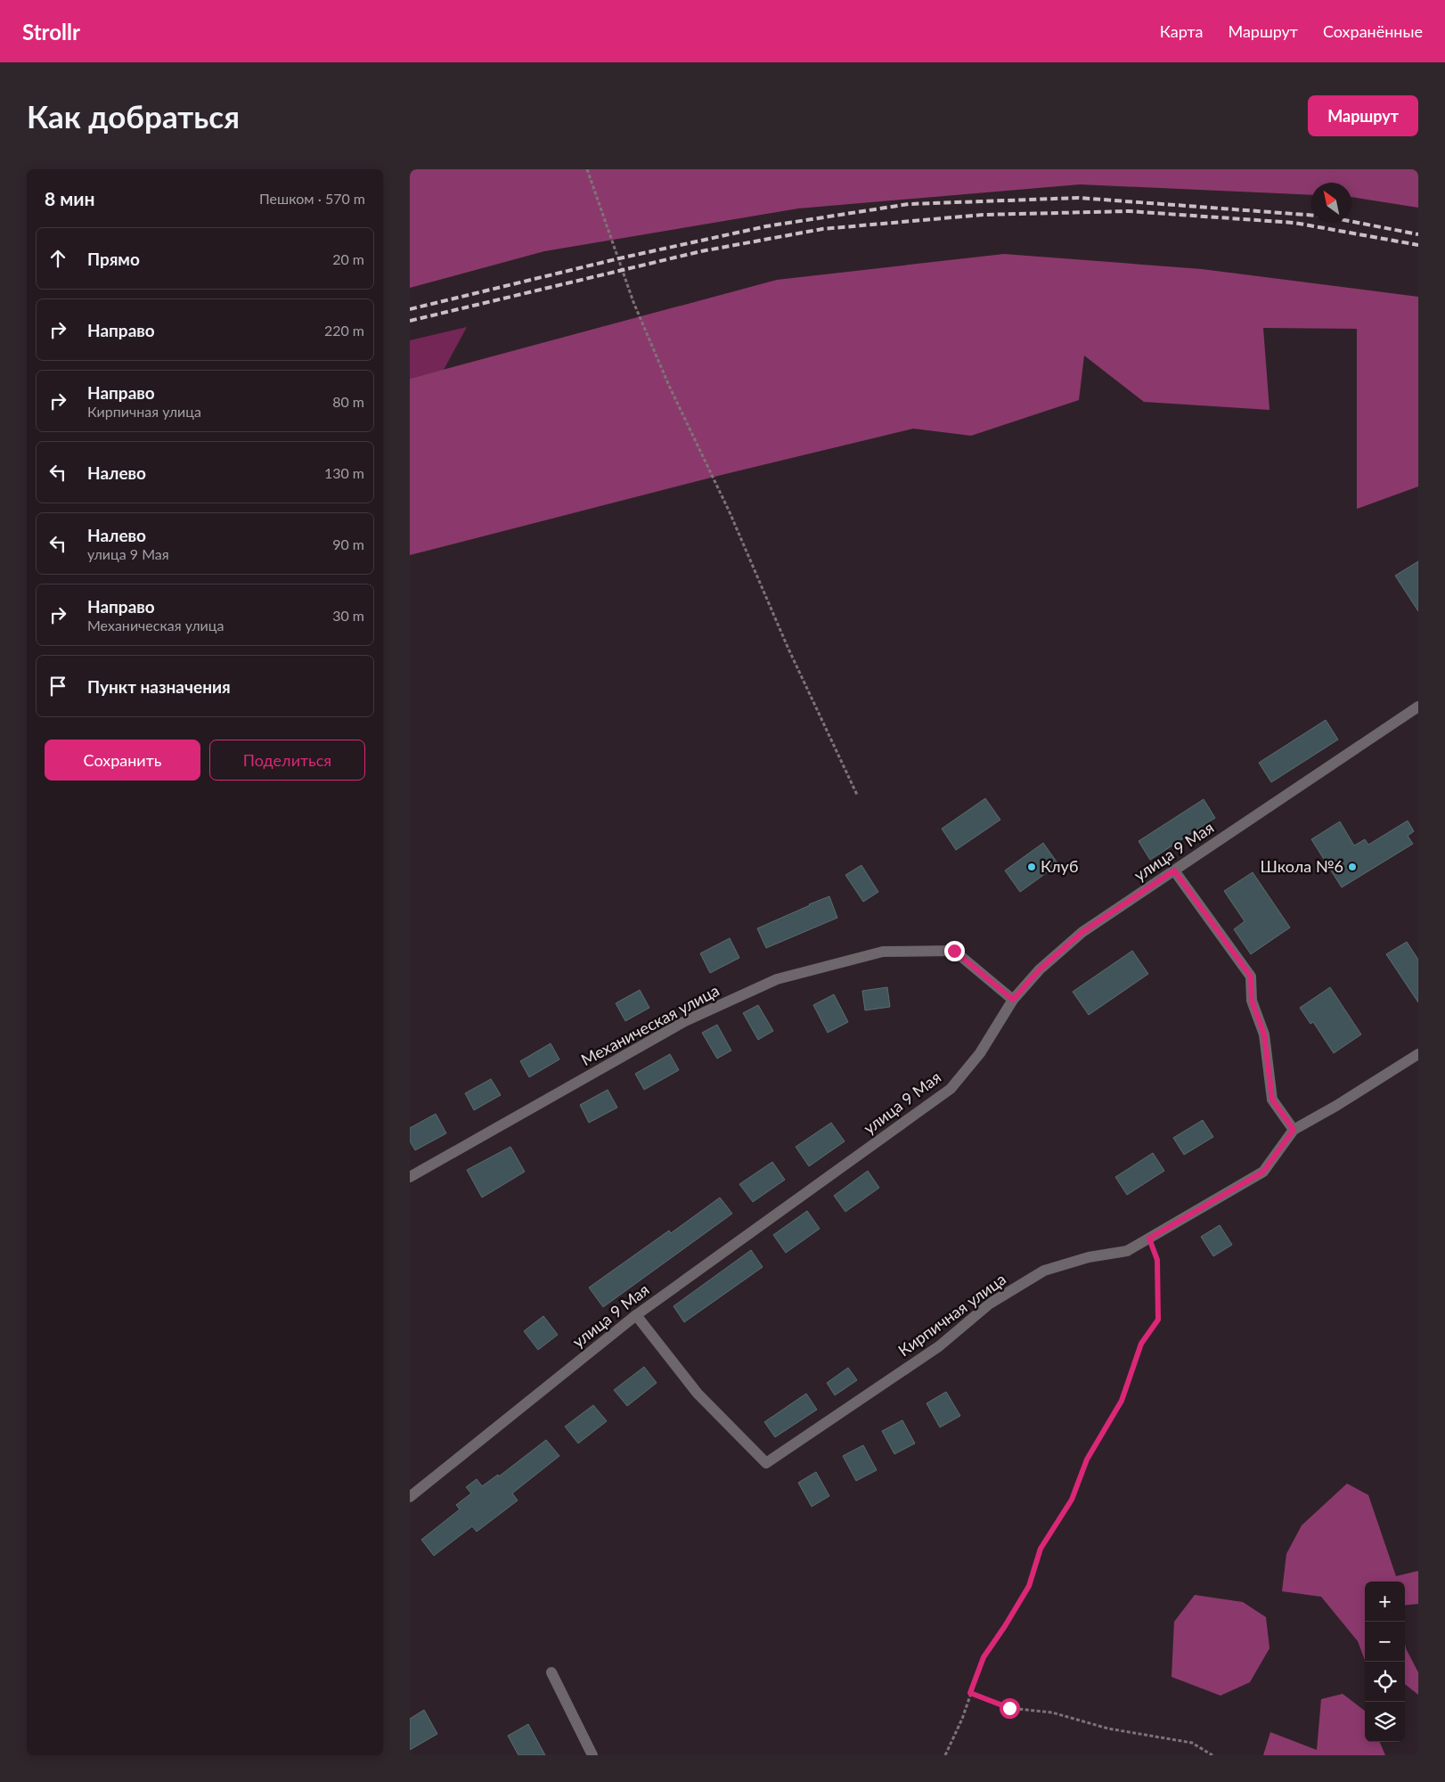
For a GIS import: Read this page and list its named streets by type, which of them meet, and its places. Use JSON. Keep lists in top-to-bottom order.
{
  "streets": {
    "street": ["улица 9 Мая", "Механическая улица", "Кирпичная улица"]
  },
  "crossings": [
    ["улица 9 Мая", "Механическая улица"],
    ["улица 9 Мая", "Кирпичная улица"]
  ],
  "places": ["Клуб", "Школа №6"],
  "north": "top left",
  "page": {
    "header": "Strollr",
    "nav": ["Карта", "Маршрут", "Сохранённые"],
    "buttons": [
      "Маршрут",
      ["Сохранить", "Поделиться"]
    ],
    "title": "Как добраться",
    "heading": ["8 мин", "Пешком · 570 m"],
    "list": [
      ["Прямо", "20 m"],
      ["Направо", "220 m"],
      ["Направо", "Кирпичная улица", "80 m"],
      ["Налево", "130 m"],
      ["Налево", "улица 9 Мая", "90 m"],
      ["Направо", "Механическая улица", "30 m"],
      "Пункт назначения"
    ],
    "map_buttons": ["+", "−"]
  }
}
